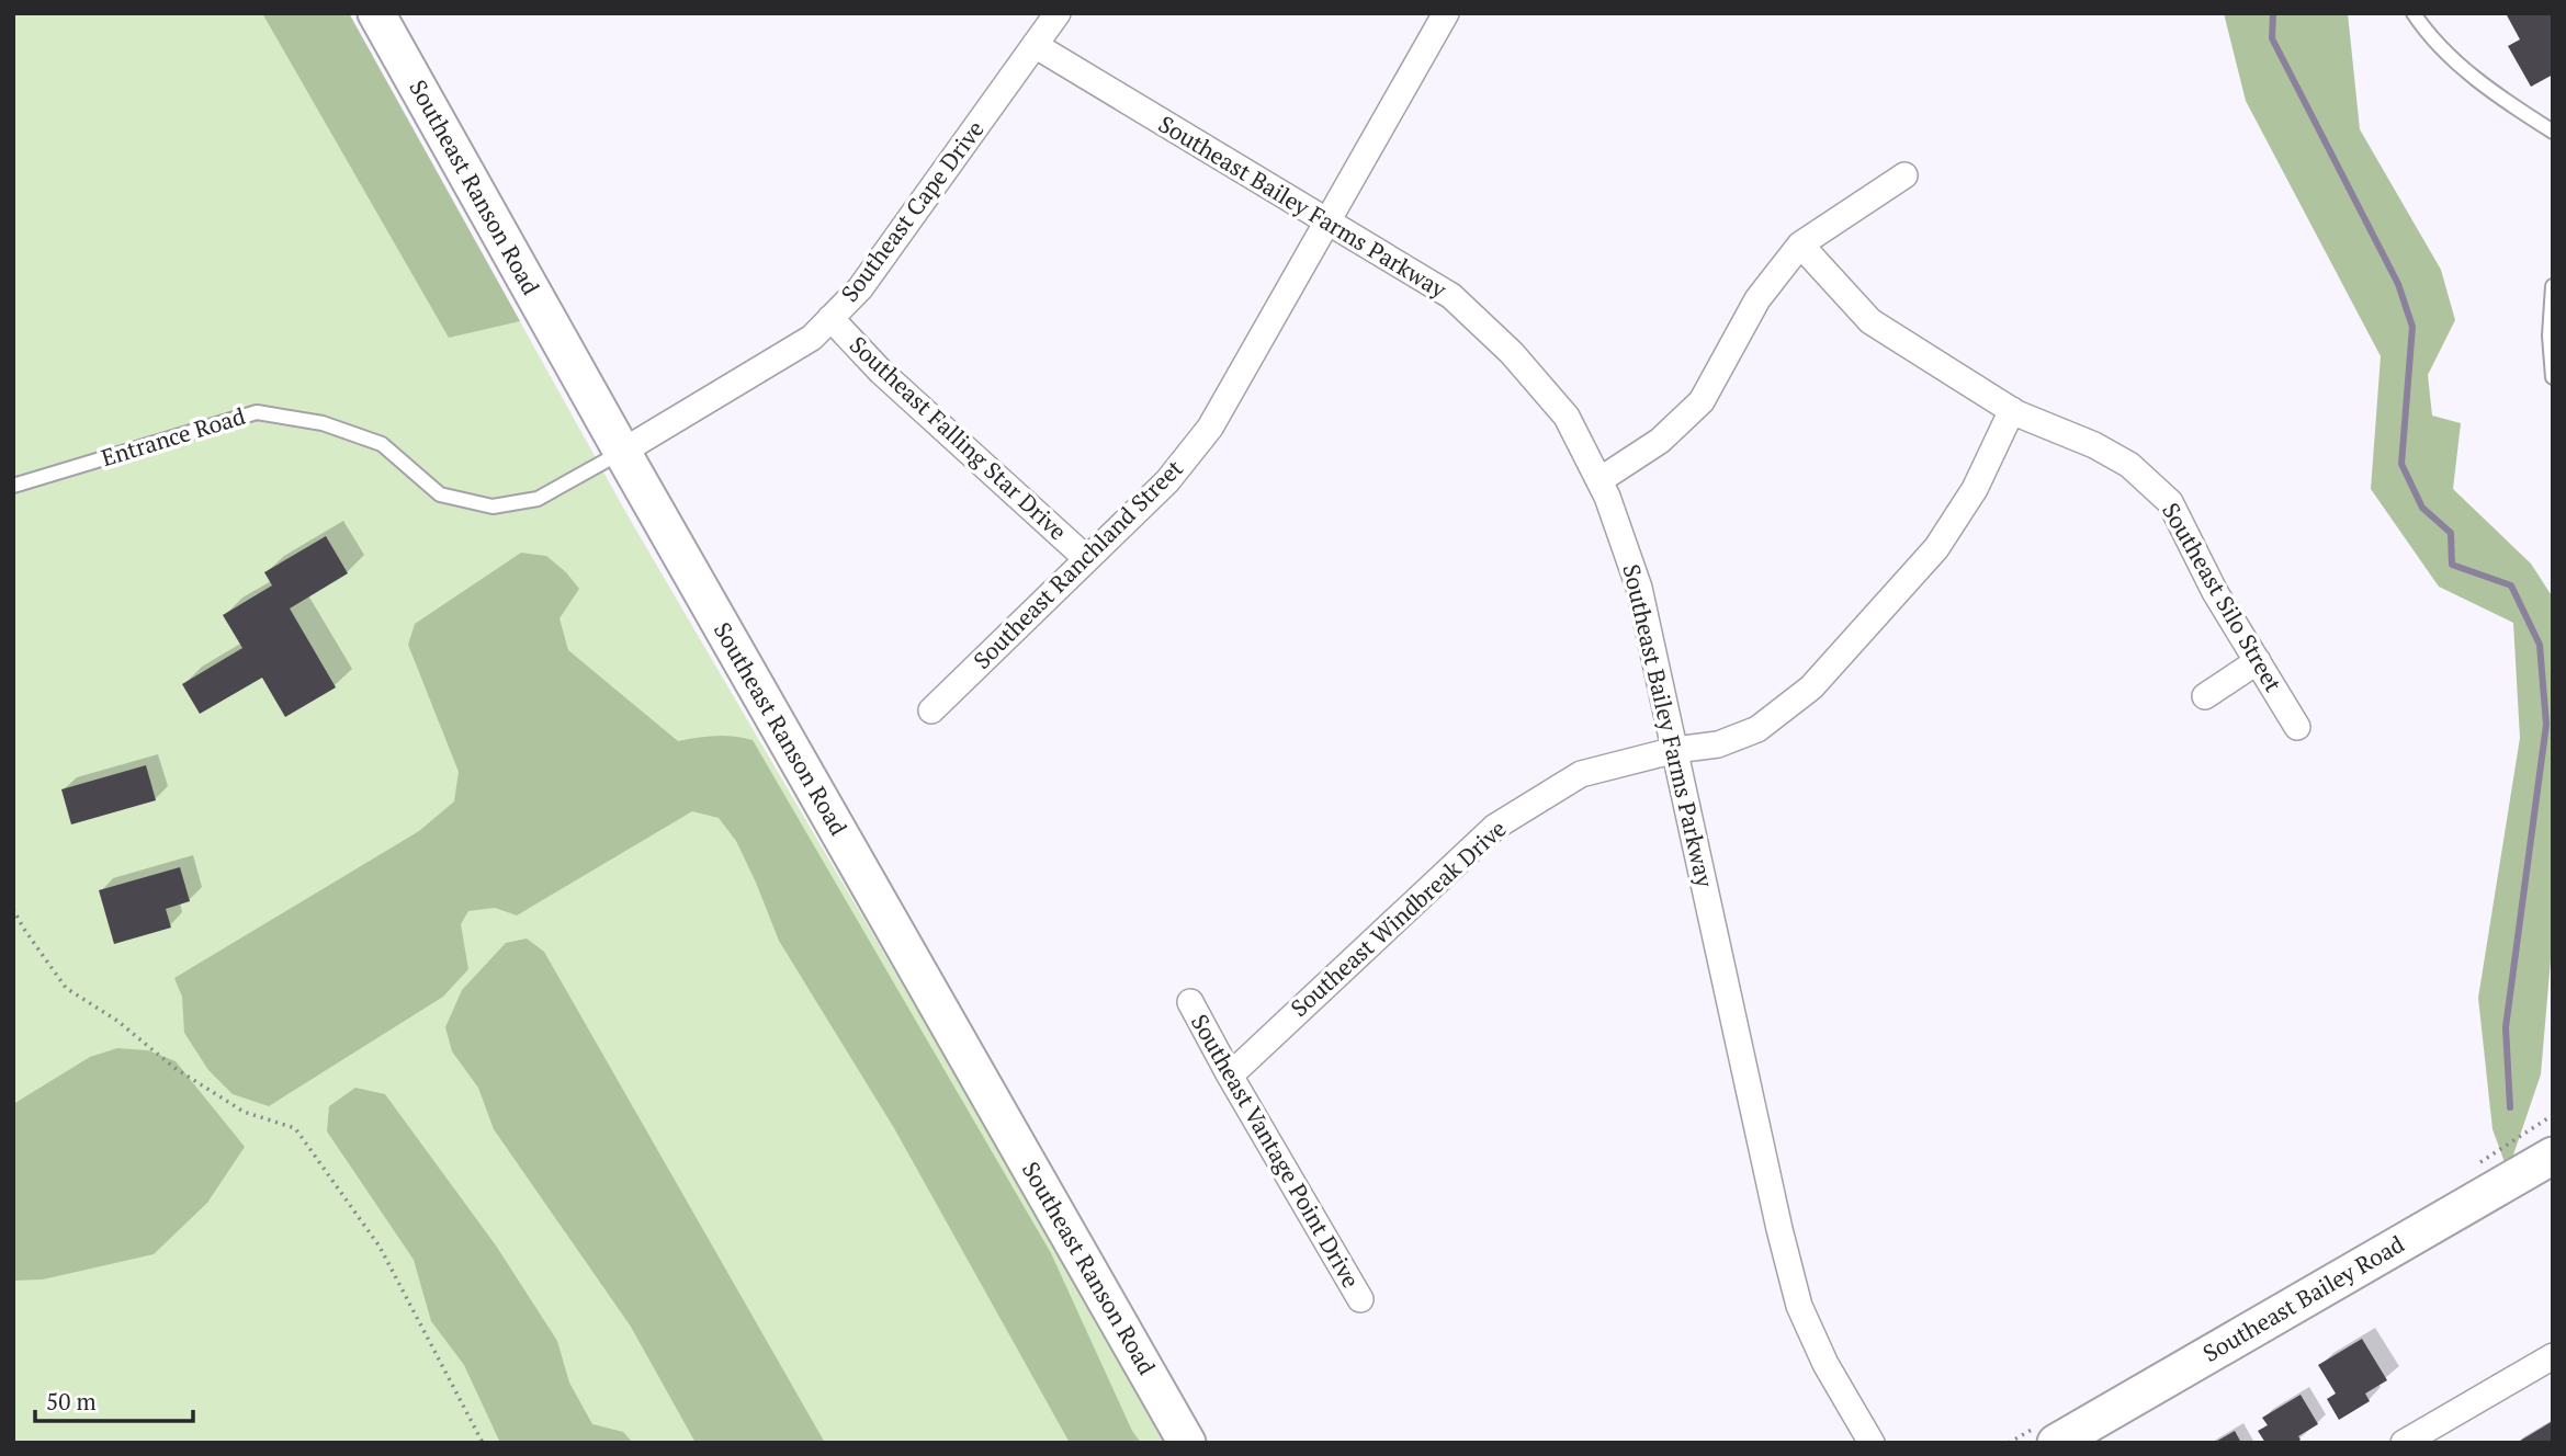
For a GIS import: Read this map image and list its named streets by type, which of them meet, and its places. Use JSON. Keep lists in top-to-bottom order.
{
  "streets": {
    "street": [
      "Southeast Ranson Road",
      "Southeast Bailey Farms Parkway",
      "Southeast Cape Drive",
      "Southeast Falling Star Drive",
      "Southeast Ranchland Street",
      "Southeast Silo Street",
      "Southeast Windbreak Drive",
      "Southeast Vantage Point Drive",
      "Southeast Bailey Road"
    ],
    "lane": ["Entrance Road"]
  },
  "crossings": [
    ["Southeast Ranson Road", "Southeast Cape Drive"],
    ["Southeast Ranson Road", "Entrance Road"],
    ["Southeast Bailey Farms Parkway", "Southeast Cape Drive"],
    ["Southeast Bailey Farms Parkway", "Southeast Ranchland Street"],
    ["Southeast Bailey Farms Parkway", "Southeast Windbreak Drive"],
    ["Southeast Cape Drive", "Entrance Road"],
    ["Southeast Cape Drive", "Southeast Falling Star Drive"],
    ["Southeast Falling Star Drive", "Southeast Ranchland Street"],
    ["Southeast Silo Street", "Southeast Windbreak Drive"],
    ["Southeast Windbreak Drive", "Southeast Vantage Point Drive"]
  ],
  "scale_bar": "50 m"
}
